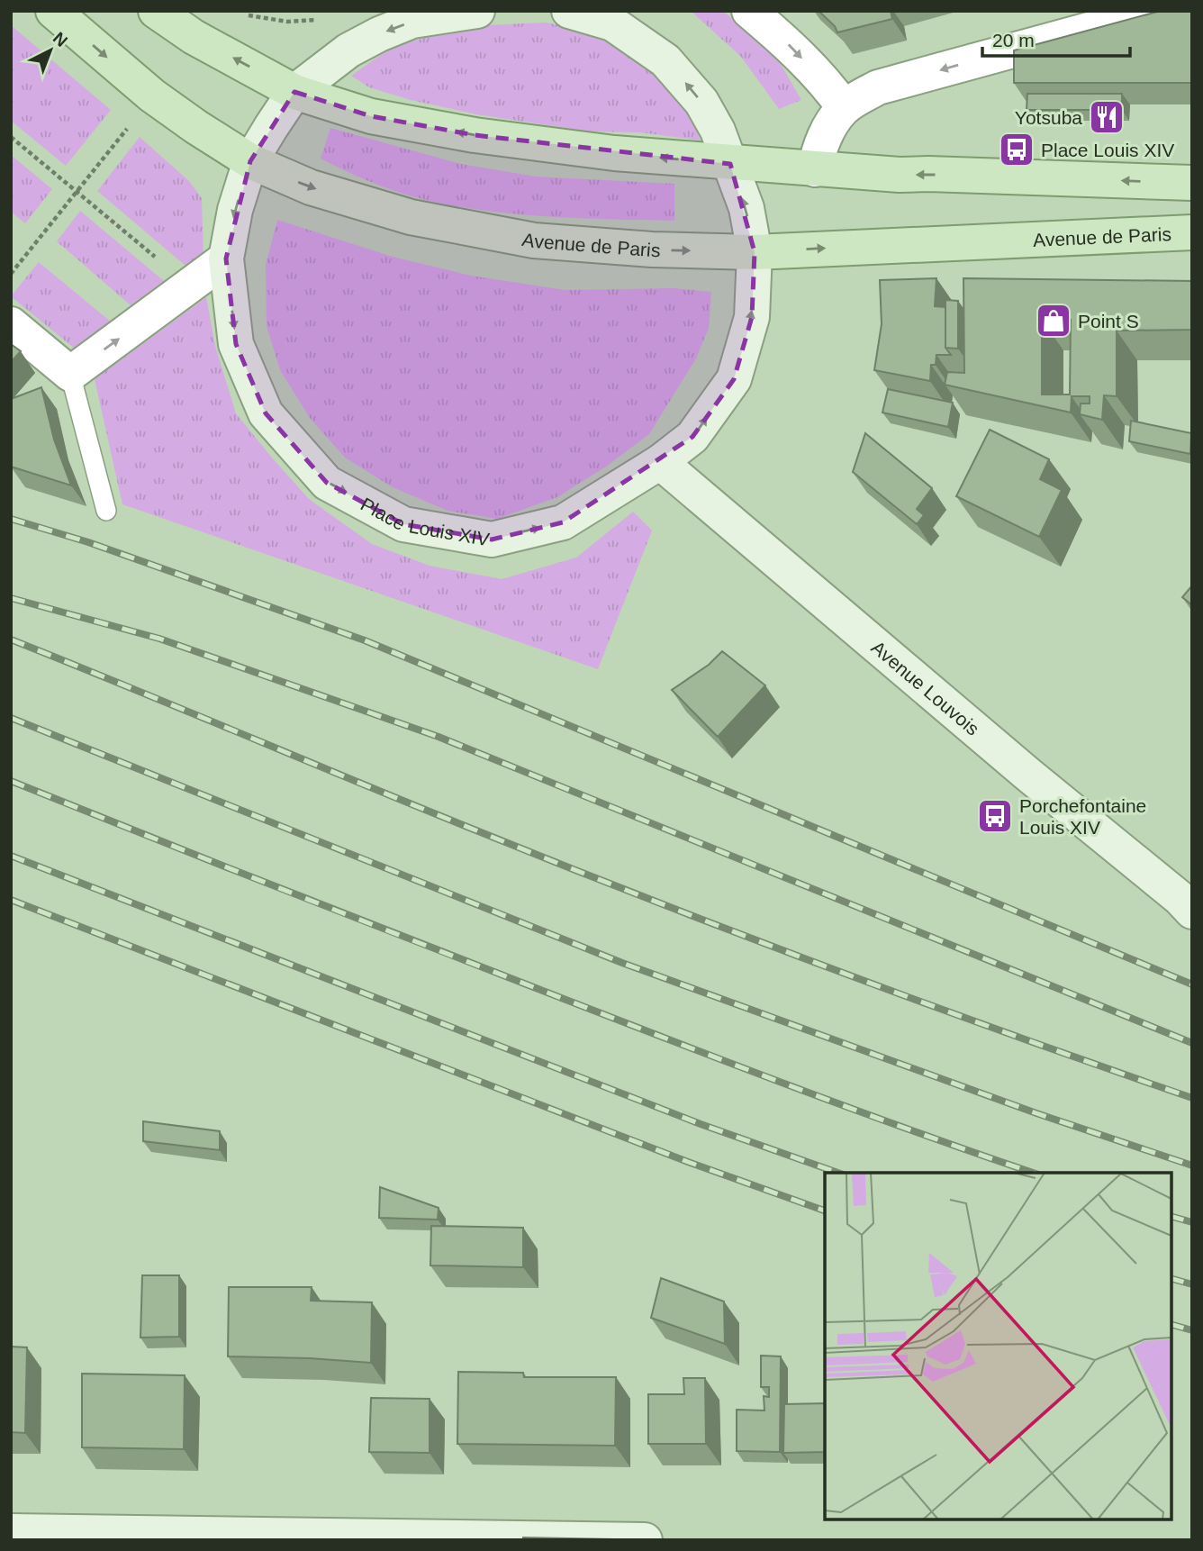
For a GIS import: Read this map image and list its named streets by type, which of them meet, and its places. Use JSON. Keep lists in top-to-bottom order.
{
  "streets": {
    "main road": ["Avenue de Paris"],
    "street": ["Place Louis XIV", "Avenue Louvois"]
  },
  "crossings": [
    ["Avenue de Paris", "Place Louis XIV"],
    ["Place Louis XIV", "Avenue Louvois"]
  ],
  "places": {
    "restaurant": ["Yotsuba"],
    "bus stop": ["Place Louis XIV", "Porchefontaine Louis XIV"],
    "shop": ["Point S"]
  },
  "scale_bar": "20 m",
  "north": "top right"
}
